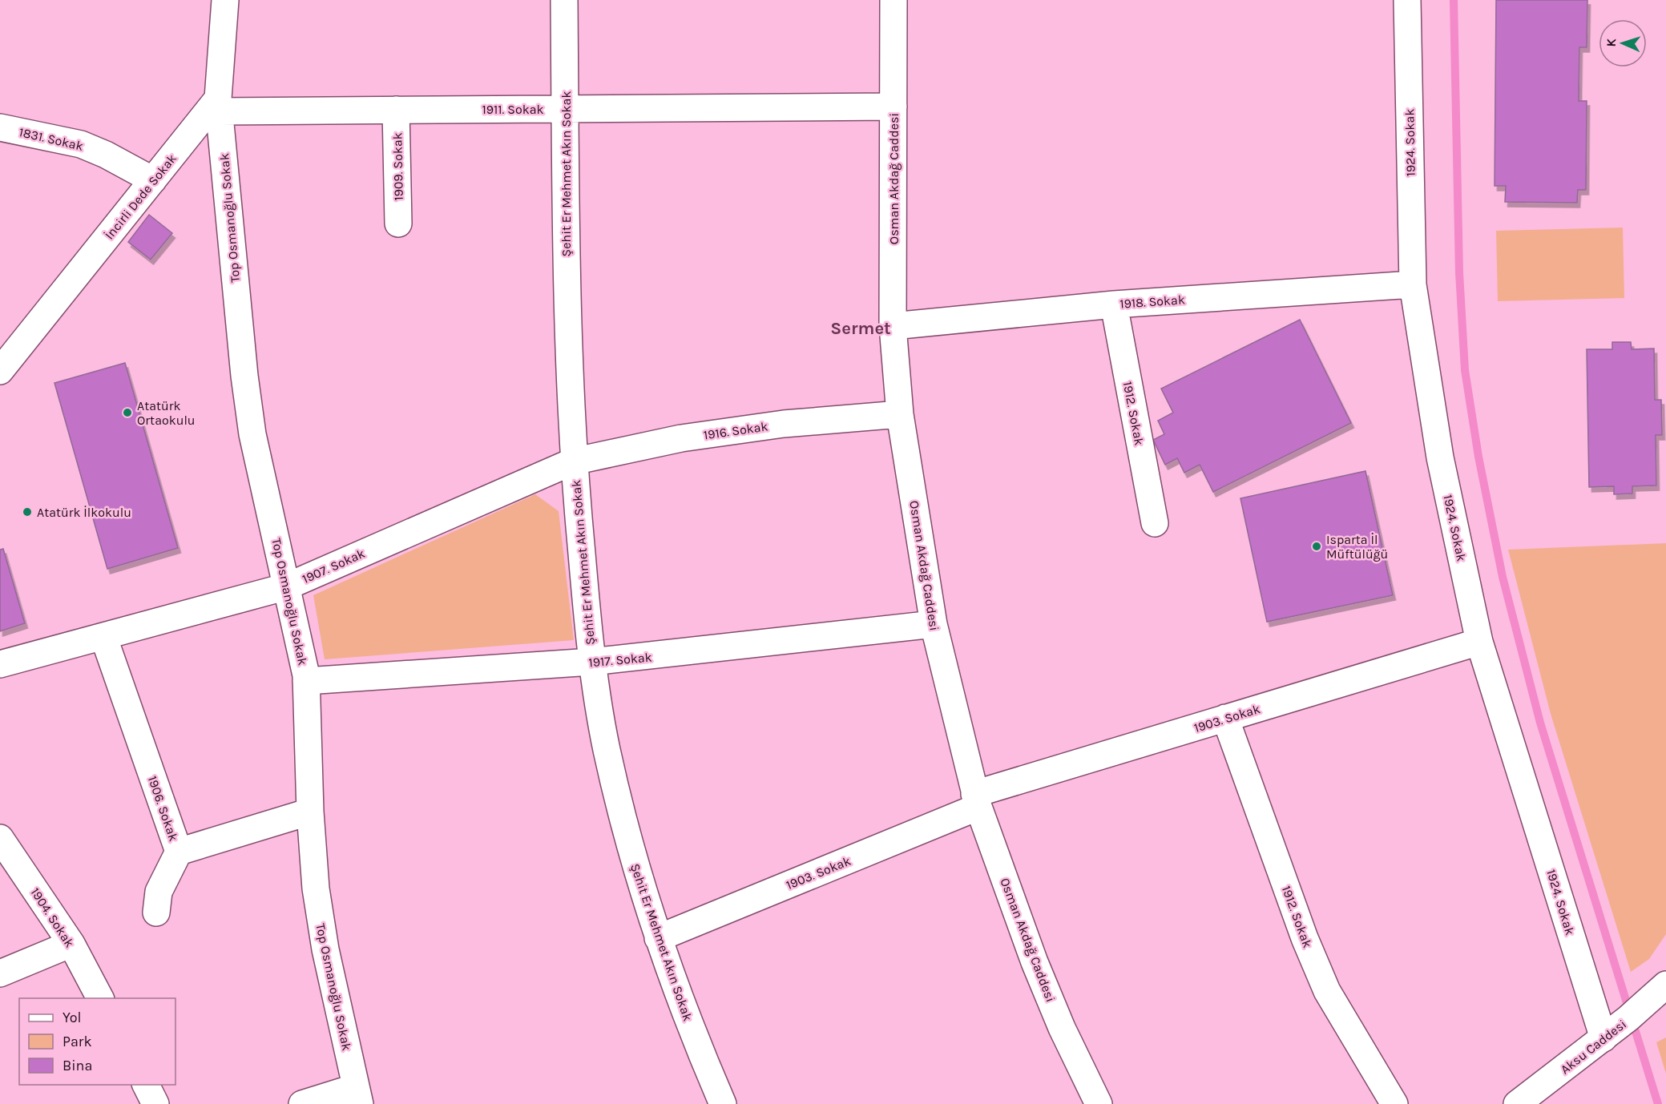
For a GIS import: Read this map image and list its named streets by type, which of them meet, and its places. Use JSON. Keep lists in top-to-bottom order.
{
  "streets": {
    "street": [
      "1911. Sokak",
      "1831. Sokak",
      "1924. Sokak",
      "1909. Sokak",
      "Şehit Er Mehmet Akın Sokak",
      "Osman Akdağ Caddesi",
      "İncirli Dede Sokak",
      "Top Osmanoğlu Sokak",
      "1918. Sokak",
      "1912. Sokak",
      "1916. Sokak",
      "1907. Sokak",
      "1917. Sokak",
      "1903. Sokak",
      "1906. Sokak",
      "1904. Sokak",
      "Aksu Caddesi"
    ]
  },
  "crossings": [
    ["1911. Sokak", "1909. Sokak"],
    ["1911. Sokak", "Şehit Er Mehmet Akın Sokak"],
    ["1911. Sokak", "Osman Akdağ Caddesi"],
    ["1911. Sokak", "İncirli Dede Sokak"],
    ["1911. Sokak", "Top Osmanoğlu Sokak"],
    ["1831. Sokak", "İncirli Dede Sokak"],
    ["1924. Sokak", "1918. Sokak"],
    ["1924. Sokak", "1903. Sokak"],
    ["1924. Sokak", "Aksu Caddesi"],
    ["Şehit Er Mehmet Akın Sokak", "1916. Sokak"],
    ["Şehit Er Mehmet Akın Sokak", "1907. Sokak"],
    ["Şehit Er Mehmet Akın Sokak", "1917. Sokak"],
    ["Şehit Er Mehmet Akın Sokak", "1903. Sokak"],
    ["Osman Akdağ Caddesi", "1918. Sokak"],
    ["Osman Akdağ Caddesi", "1916. Sokak"],
    ["Osman Akdağ Caddesi", "1917. Sokak"],
    ["Osman Akdağ Caddesi", "1903. Sokak"],
    ["İncirli Dede Sokak", "Top Osmanoğlu Sokak"],
    ["Top Osmanoğlu Sokak", "1907. Sokak"],
    ["Top Osmanoğlu Sokak", "1917. Sokak"],
    ["Top Osmanoğlu Sokak", "1906. Sokak"],
    ["1918. Sokak", "1912. Sokak"],
    ["1912. Sokak", "1903. Sokak"],
    ["1916. Sokak", "1907. Sokak"],
    ["1907. Sokak", "1906. Sokak"]
  ],
  "districts": ["Sermet"],
  "places": ["Atatürk Ortaokulu", "Atatürk İlkokulu", "Isparta İl Müftülüğü"],
  "legend": ["Yol", "Park", "Bina"],
  "north": "left"
}
